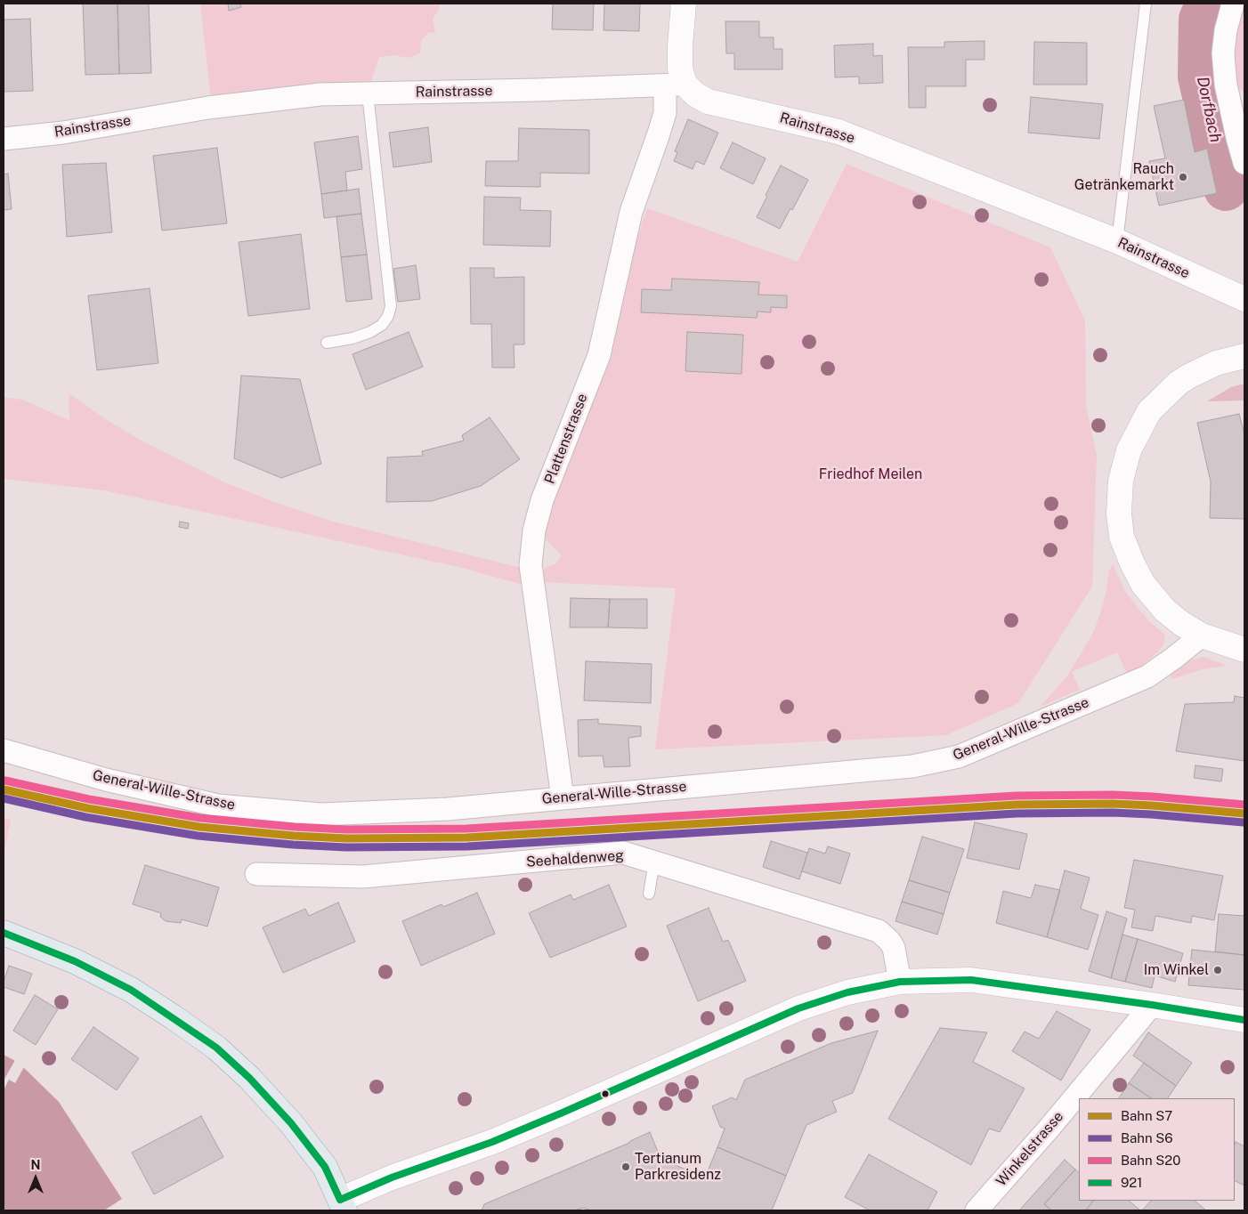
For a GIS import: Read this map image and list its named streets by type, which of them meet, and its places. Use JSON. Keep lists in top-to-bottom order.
{
  "streets": {
    "street": [
      "Rainstrasse",
      "Plattenstrasse",
      "General-Wille-Strasse",
      "Seehaldenweg",
      "Winkelstrasse"
    ]
  },
  "crossings": [
    ["Rainstrasse", "Plattenstrasse"],
    ["Plattenstrasse", "General-Wille-Strasse"]
  ],
  "water": ["Dorfbach"],
  "parks": ["Friedhof Meilen"],
  "places": ["Rauch Getränkemarkt", "Im Winkel", "Tertianum Parkresidenz"],
  "lines": [
    "rail line S20",
    "rail line S7",
    "rail line S6",
    "transit line 921"
  ],
  "legend": [
    "Bahn S7",
    "Bahn S6",
    "Bahn S20",
    "921"
  ],
  "north": "top"
}
